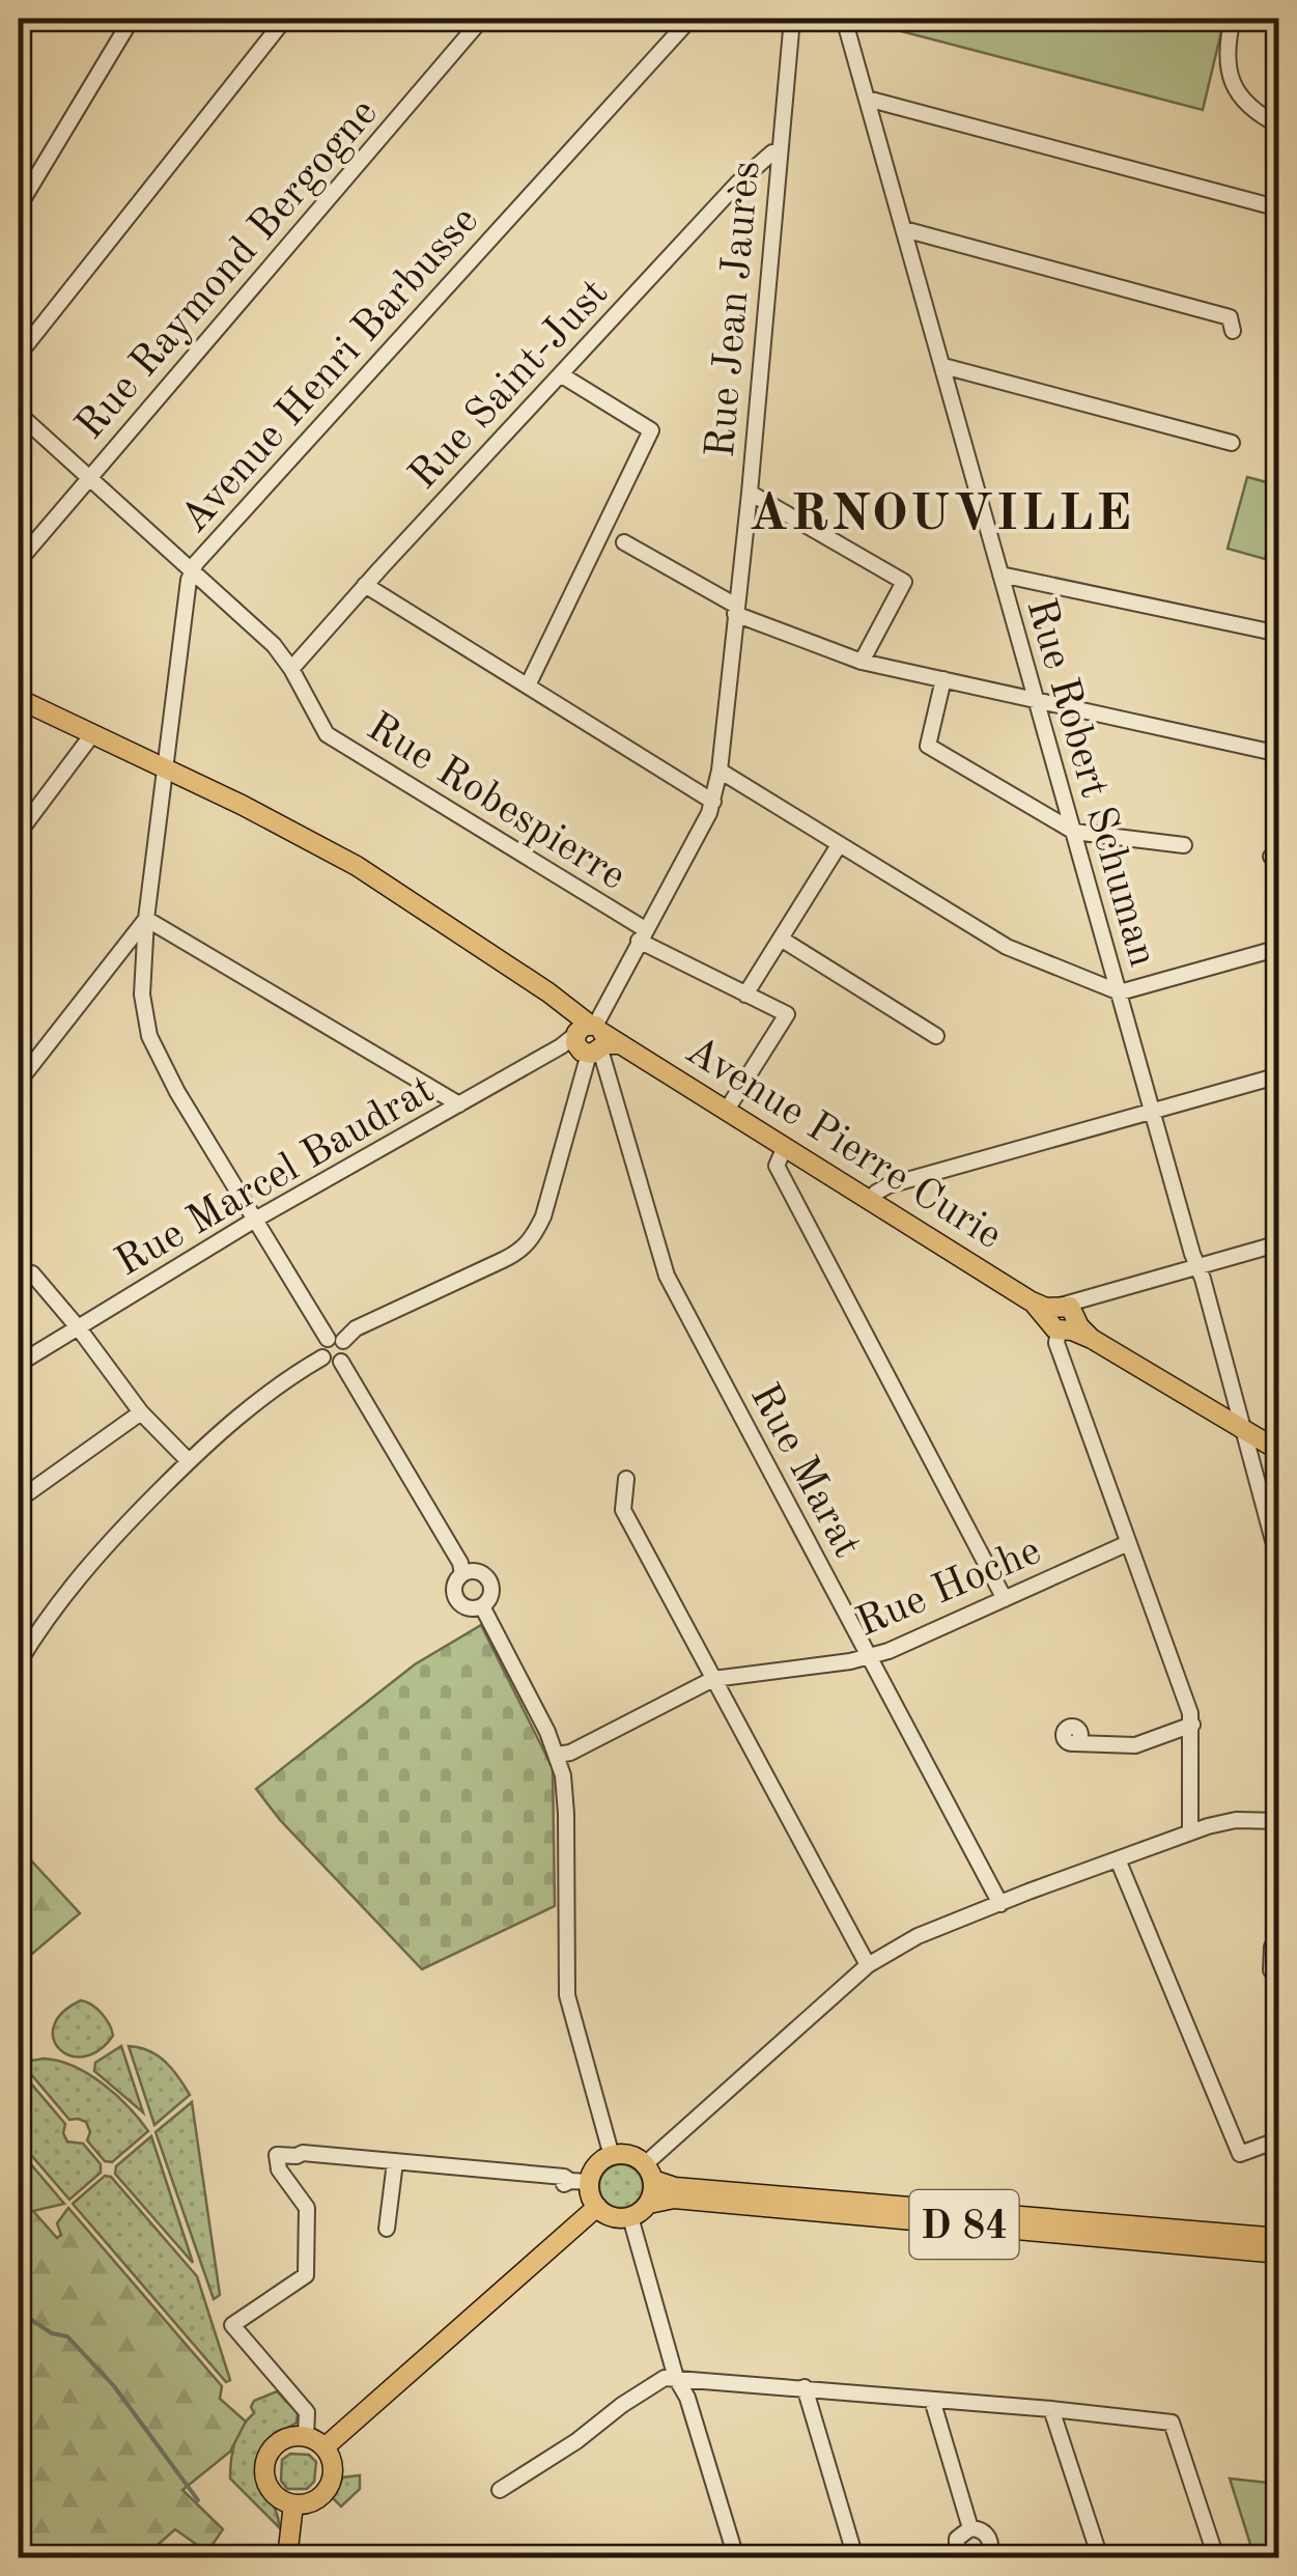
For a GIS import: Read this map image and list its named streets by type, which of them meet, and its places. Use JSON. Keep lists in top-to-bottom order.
{
  "streets": {
    "main road": ["Avenue Pierre Curie", "D 84"],
    "street": [
      "Rue Raymond Bergogne",
      "Rue Jean Jaurès",
      "Avenue Henri Barbusse",
      "Rue Saint-Just",
      "Rue Robert Schuman",
      "Rue Robespierre",
      "Rue Marcel Baudrat",
      "Rue Marat",
      "Rue Hoche"
    ]
  },
  "crossings": [
    ["Rue Raymond Bergogne", "Rue Robespierre"],
    ["Rue Jean Jaurès", "Avenue Henri Barbusse"],
    ["Rue Jean Jaurès", "Rue Saint-Just"],
    ["Rue Jean Jaurès", "Rue Robespierre"],
    ["Rue Jean Jaurès", "Avenue Pierre Curie"],
    ["Rue Jean Jaurès", "Rue Marcel Baudrat"],
    ["Rue Jean Jaurès", "Rue Marat"],
    ["Avenue Henri Barbusse", "Rue Robespierre"],
    ["Avenue Henri Barbusse", "Rue Marcel Baudrat"],
    ["Rue Saint-Just", "Rue Robespierre"],
    ["Rue Robert Schuman", "Avenue Pierre Curie"],
    ["Rue Robespierre", "Avenue Pierre Curie"],
    ["Avenue Pierre Curie", "Rue Marcel Baudrat"],
    ["Avenue Pierre Curie", "Rue Marat"],
    ["Rue Marcel Baudrat", "Rue Marat"],
    ["Rue Marat", "Rue Hoche"]
  ],
  "districts": ["ARNOUVILLE"]
}
